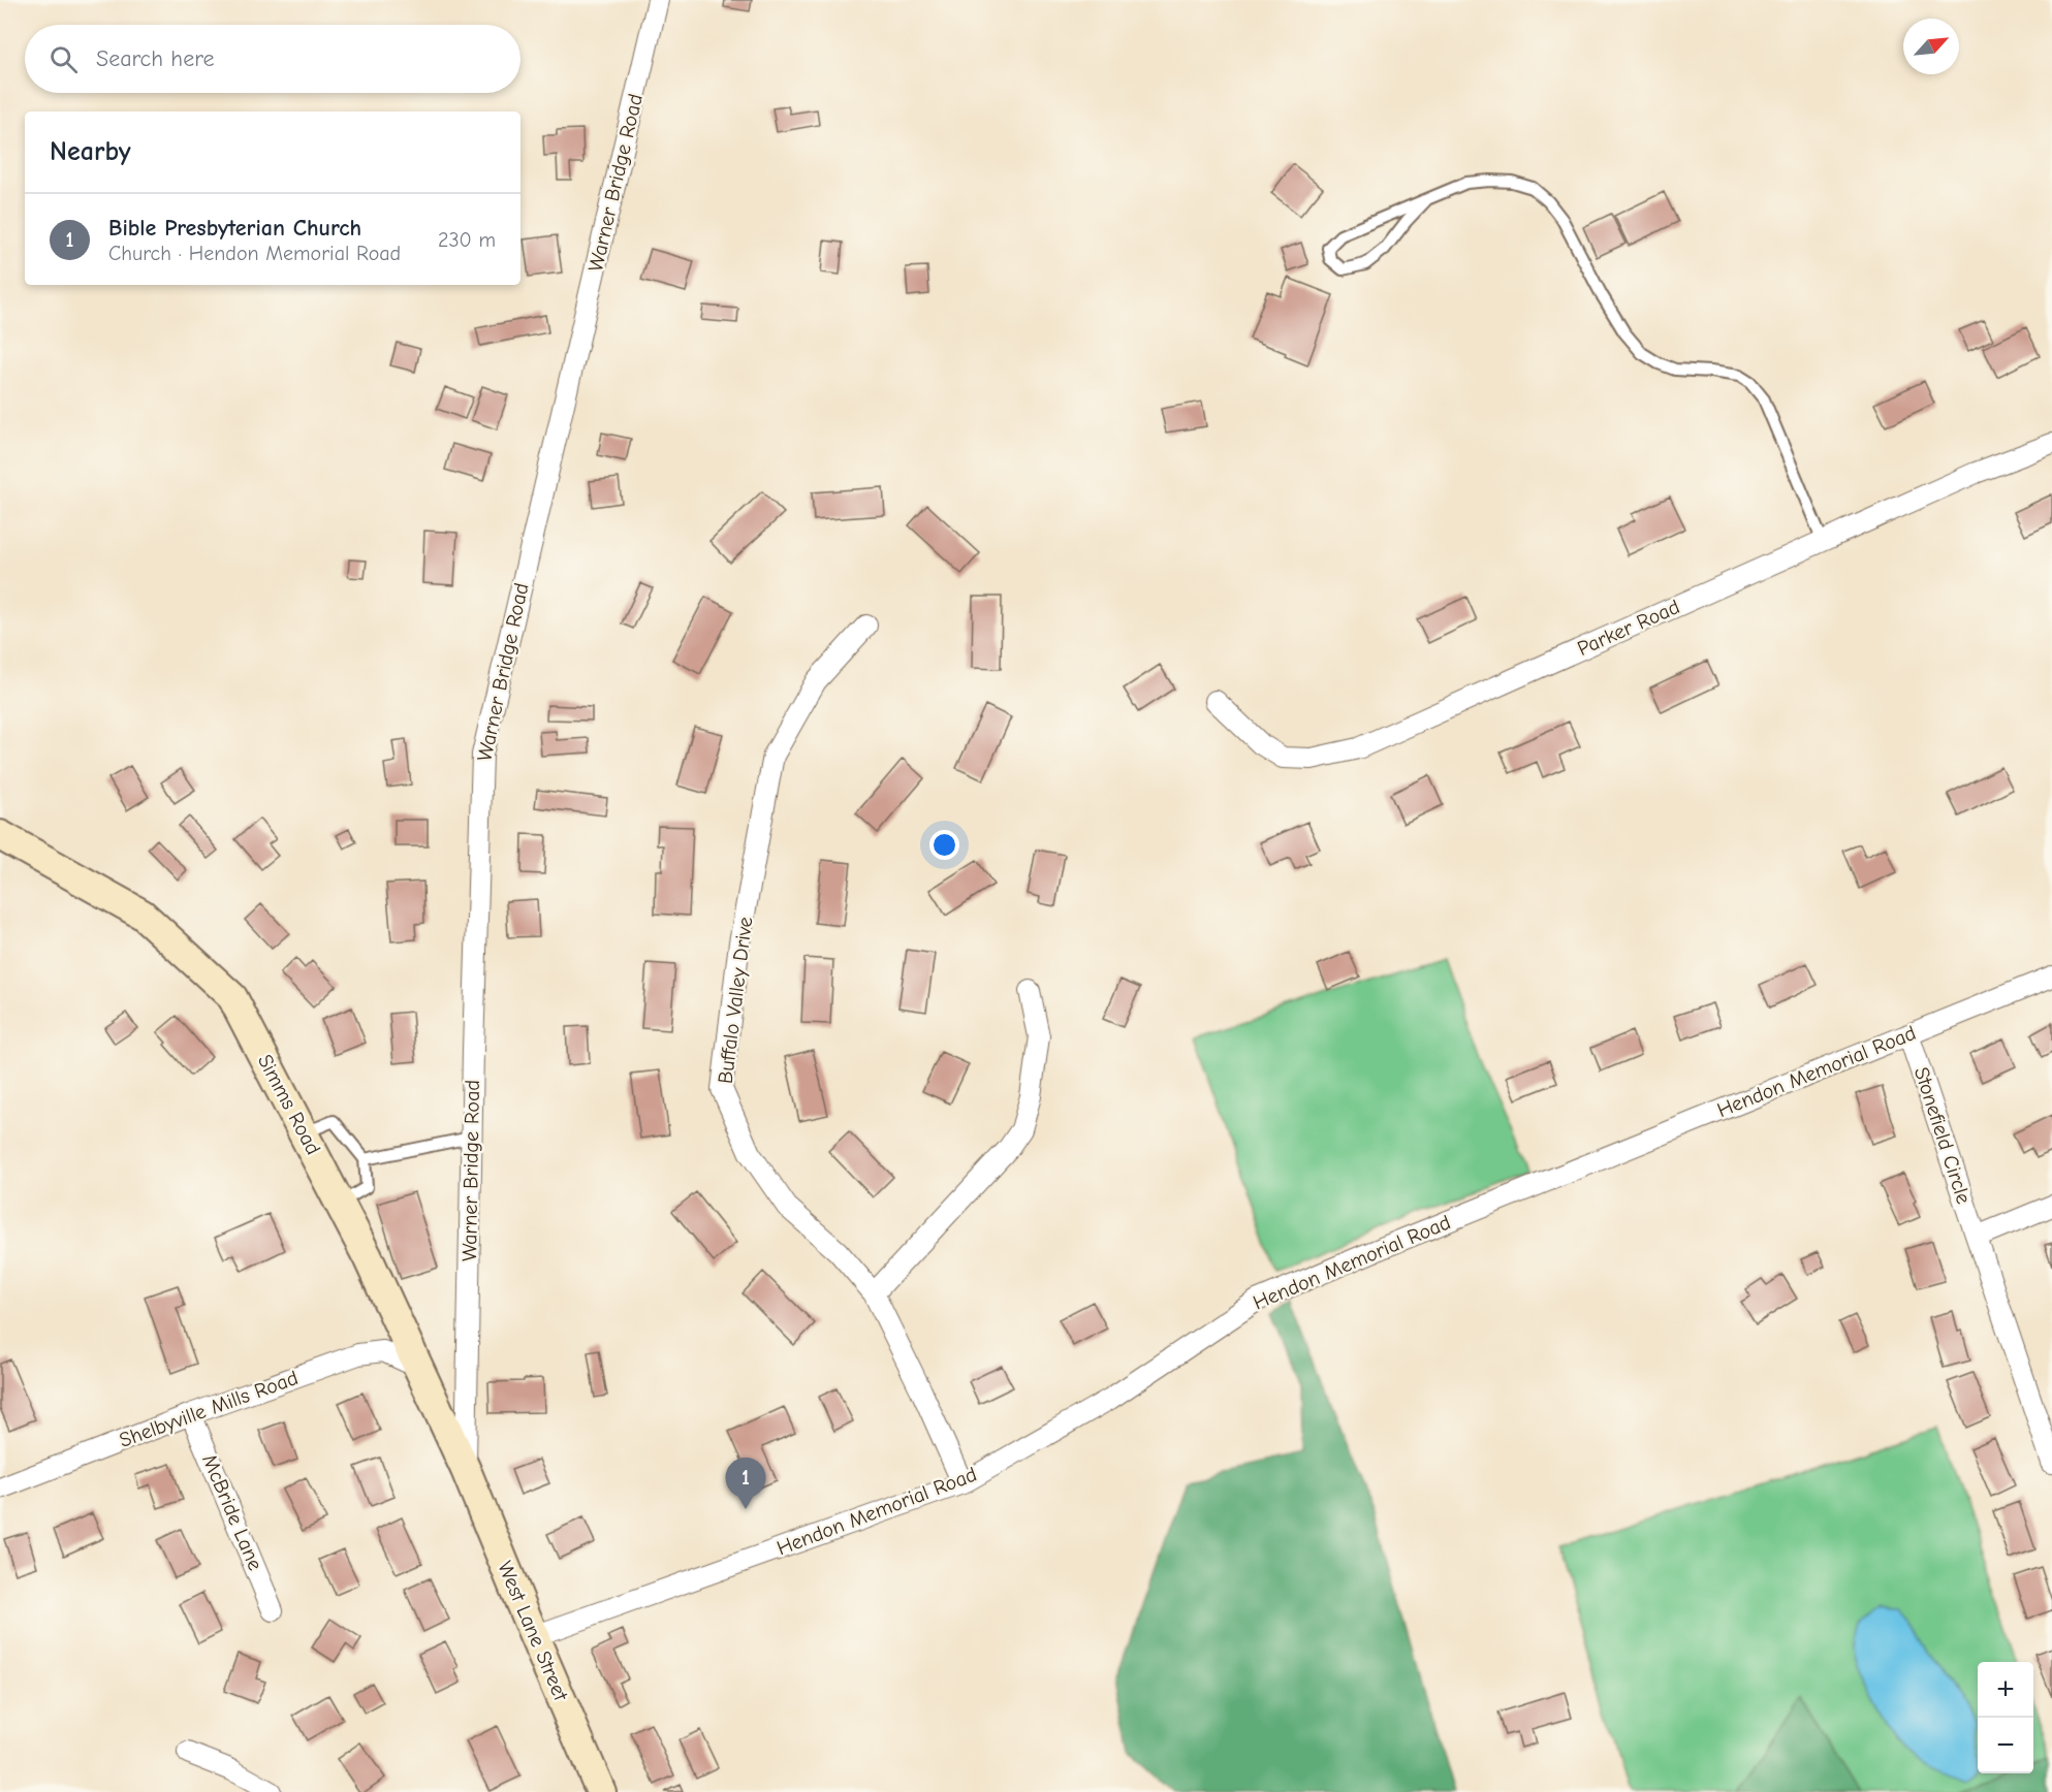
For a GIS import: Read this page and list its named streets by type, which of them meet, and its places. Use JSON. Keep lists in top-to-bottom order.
{
  "streets": {
    "street": [
      "Warner Bridge Road",
      "Parker Road",
      "Buffalo Valley Drive",
      "Hendon Memorial Road",
      "Simms Road",
      "Stonefield Circle",
      "Shelbyville Mills Road",
      "McBride Lane",
      "West Lane Street"
    ]
  },
  "crossings": [
    ["Warner Bridge Road", "Simms Road"],
    ["Warner Bridge Road", "West Lane Street"],
    ["Buffalo Valley Drive", "Hendon Memorial Road"],
    ["Hendon Memorial Road", "Stonefield Circle"],
    ["Hendon Memorial Road", "West Lane Street"],
    ["Simms Road", "Shelbyville Mills Road"],
    ["Simms Road", "West Lane Street"],
    ["Shelbyville Mills Road", "McBride Lane"]
  ],
  "north": "top right",
  "page": {
    "search": "Search here",
    "heading": "Nearby",
    "list": [
      {
        "mark": "1",
        "name": "Bible Presbyterian Church",
        "note": "Church · Hendon Memorial Road",
        "value": "230 m"
      }
    ],
    "pins": "1",
    "map_buttons": ["+", "−"]
  }
}
